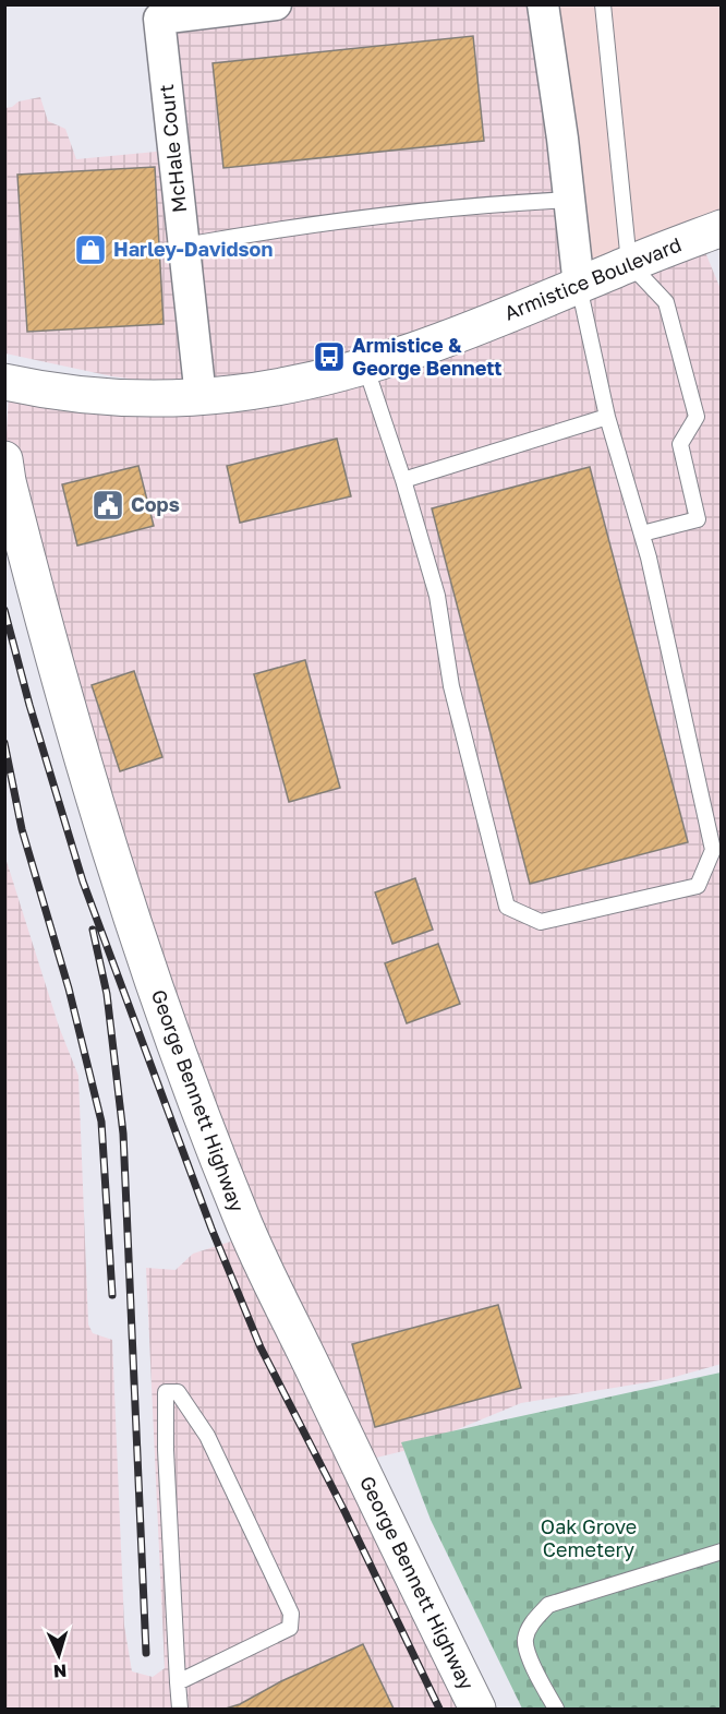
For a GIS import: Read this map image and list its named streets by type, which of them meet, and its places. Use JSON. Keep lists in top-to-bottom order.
{
  "streets": {
    "main road": ["Armistice Boulevard", "George Bennett Highway"],
    "street": ["McHale Court"]
  },
  "crossings": [
    ["McHale Court", "Armistice Boulevard"]
  ],
  "parks": ["Oak Grove Cemetery"],
  "places": {
    "shop": ["Harley-Davidson"],
    "bus stop": ["Armistice & George Bennett"],
    "public building": ["Cops"]
  },
  "north": "bottom"
}
